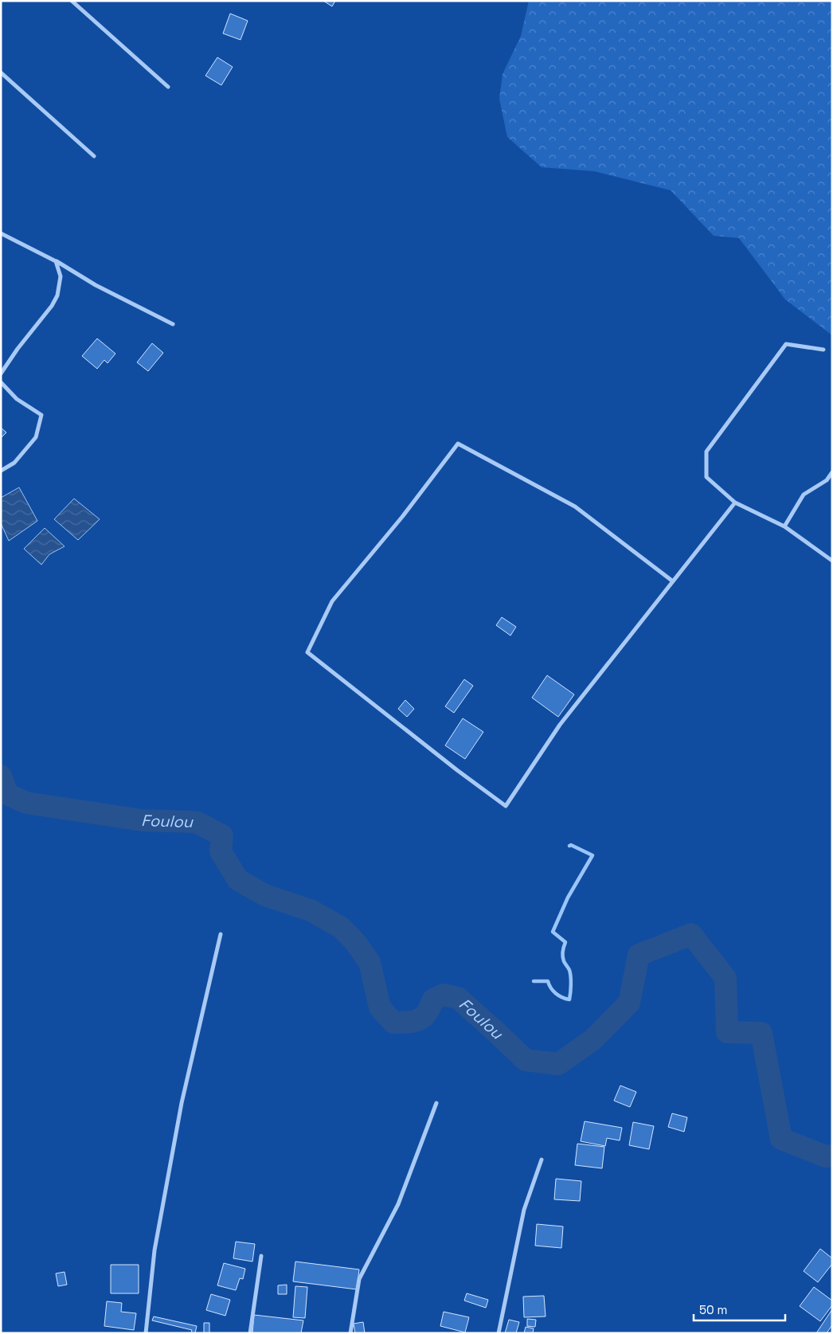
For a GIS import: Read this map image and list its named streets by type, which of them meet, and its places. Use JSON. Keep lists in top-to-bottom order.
{
  "water": ["Foulou"],
  "scale_bar": "50 m"
}
